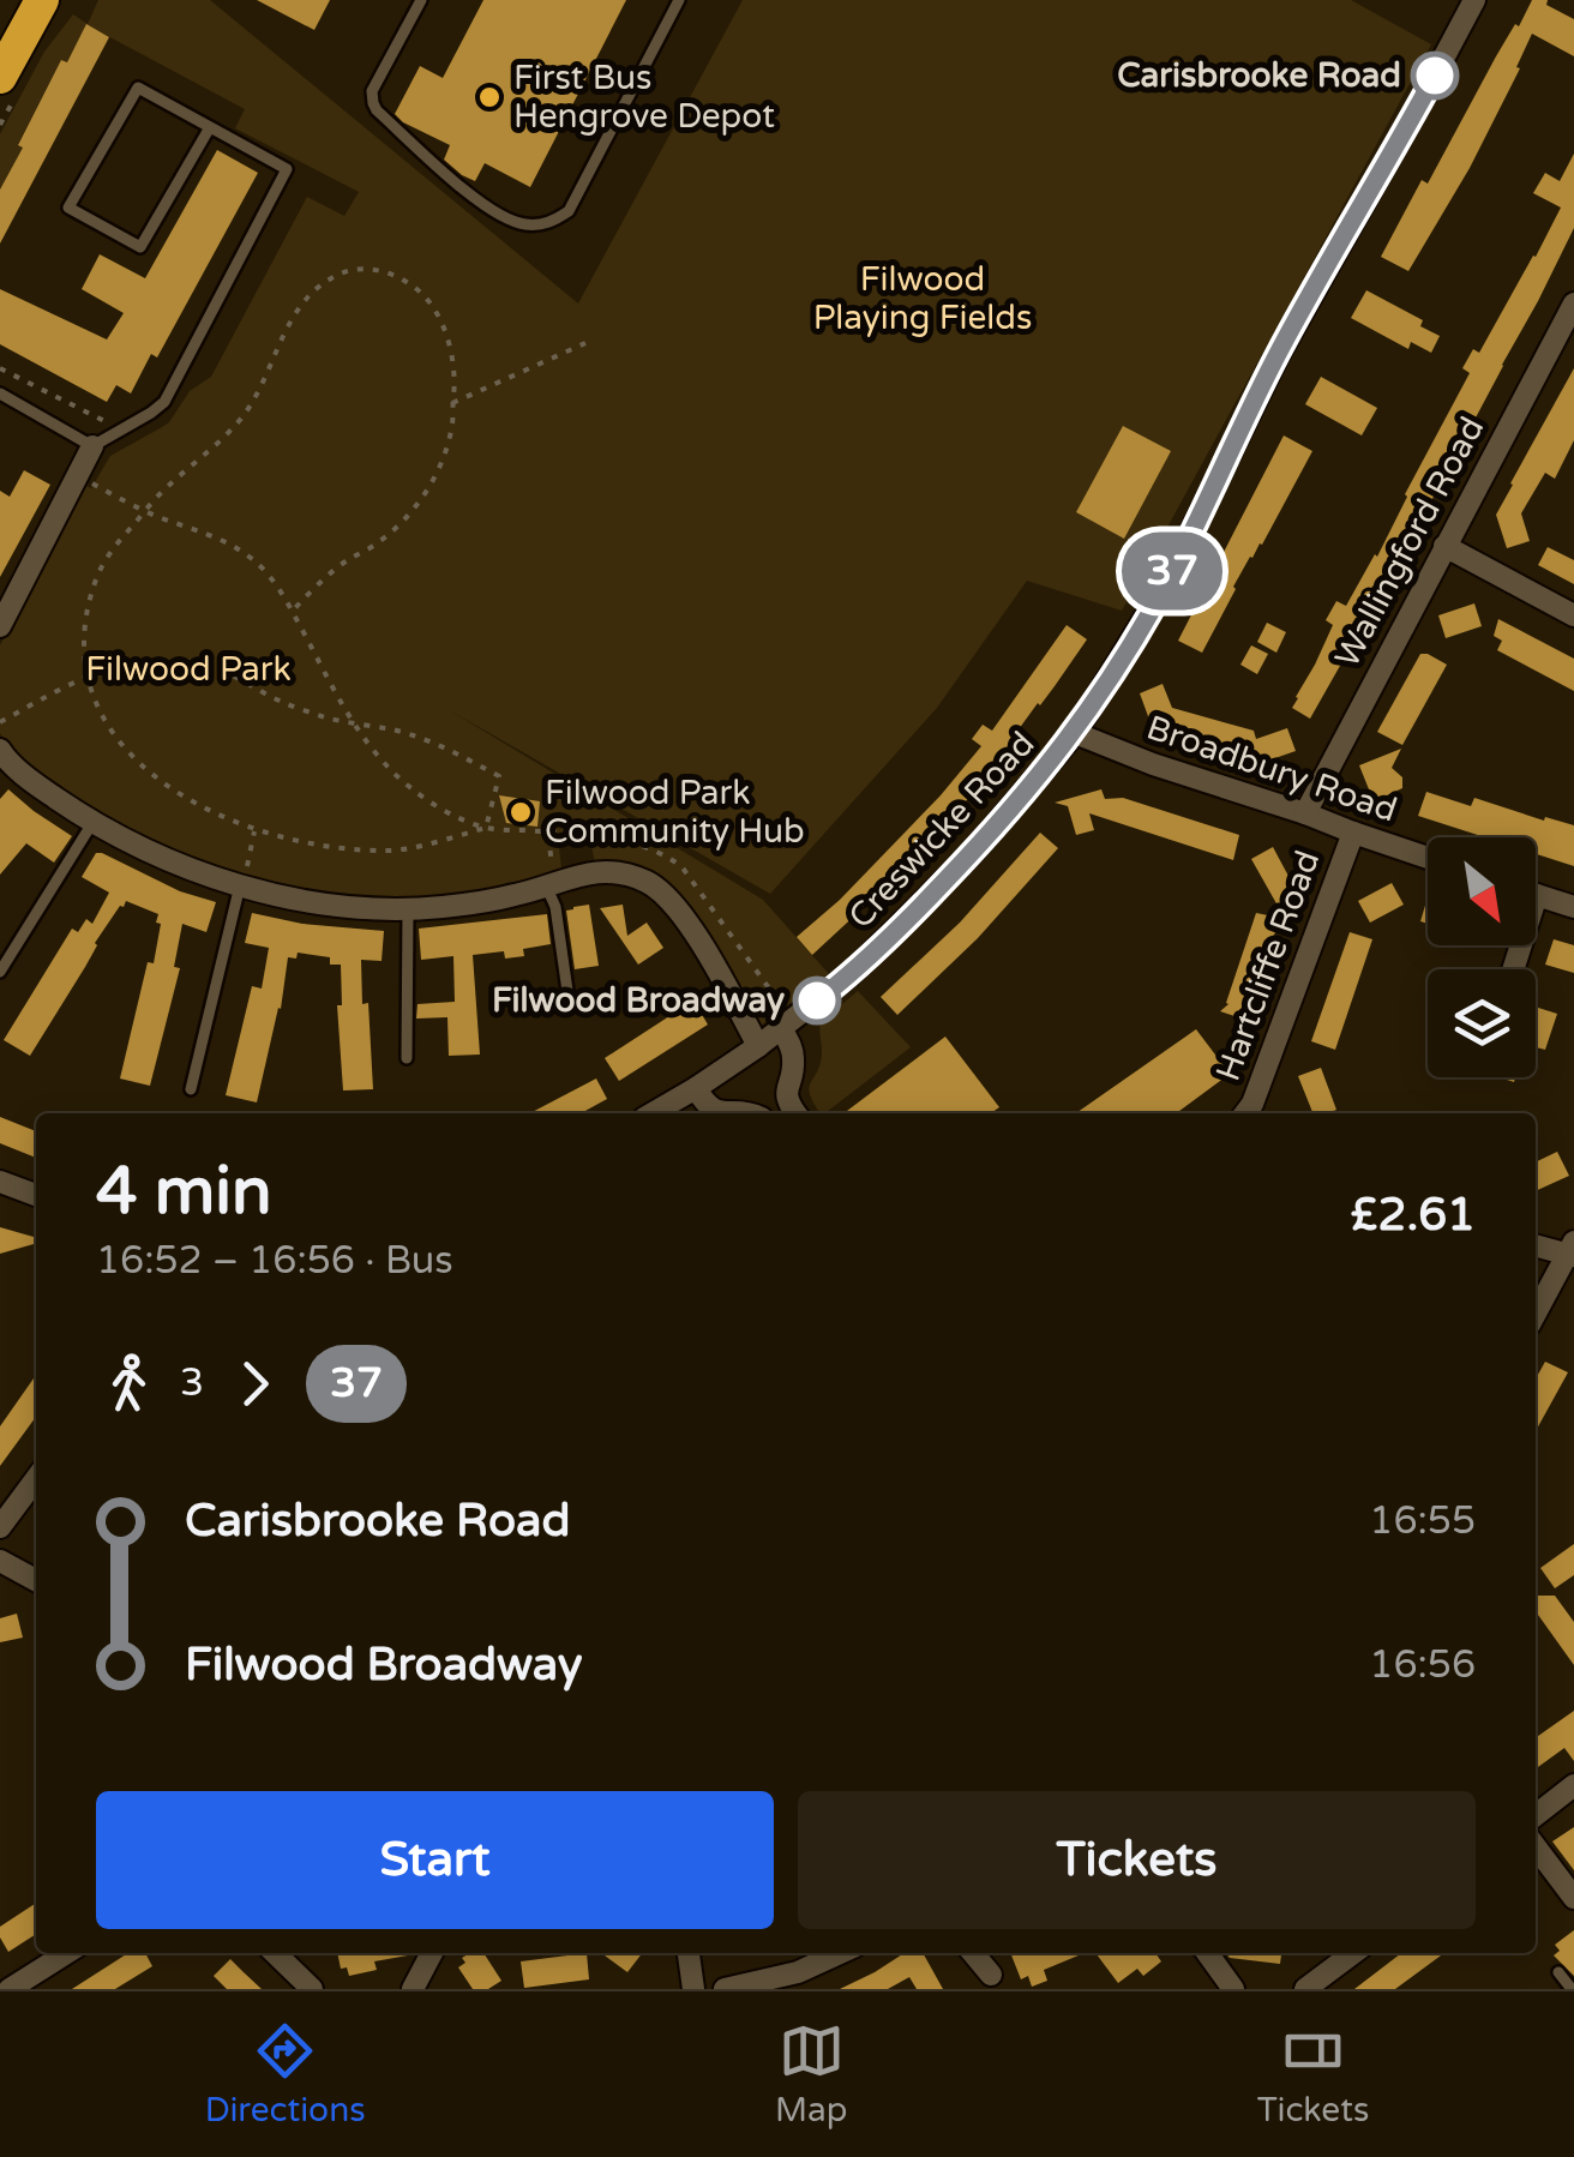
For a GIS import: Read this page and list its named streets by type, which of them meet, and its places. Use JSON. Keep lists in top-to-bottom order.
{
  "streets": {
    "street": [
      "Wallingford Road",
      "Broadbury Road",
      "Creswicke Road",
      "Hartcliffe Road"
    ]
  },
  "crossings": [
    ["Wallingford Road", "Broadbury Road"],
    ["Broadbury Road", "Creswicke Road"],
    ["Broadbury Road", "Hartcliffe Road"]
  ],
  "parks": ["Filwood Playing Fields", "Filwood Park"],
  "places": [
    "Carisbrooke Road",
    "First Bus Hengrove Depot",
    "Filwood Park Community Hub",
    "Filwood Broadway"
  ],
  "lines": ["bus line 37"],
  "north": "bottom right",
  "page": {
    "on_map": "37",
    "heading": ["4 min", "16:52 – 16:56 · Bus", "£2.61"],
    "legs": ["3", "37"],
    "list": [
      {
        "name": "Carisbrooke Road",
        "value": "16:55"
      },
      {
        "name": "Filwood Broadway",
        "value": "16:56"
      }
    ],
    "buttons": ["Start", "Tickets"],
    "tabs": ["Directions", "Map", "Tickets"]
  }
}
